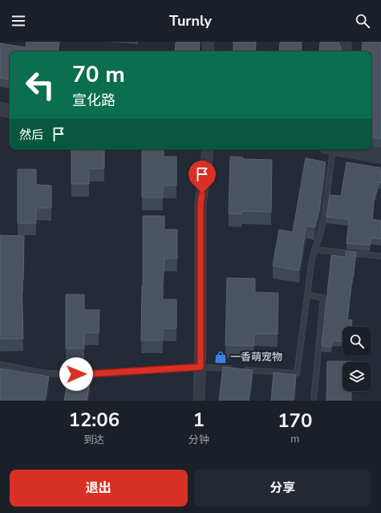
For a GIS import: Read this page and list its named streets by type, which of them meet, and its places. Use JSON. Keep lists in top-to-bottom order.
{
  "places": {
    "shop": ["一香萌宠物"]
  },
  "page": {
    "header": "Turnly",
    "turn": ["70 m", "宣化路"],
    "then": "然后",
    "eta": [
      "12:06",
      "到达",
      "1",
      "分钟",
      "170",
      "m"
    ],
    "buttons": ["退出", "分享"]
  }
}
